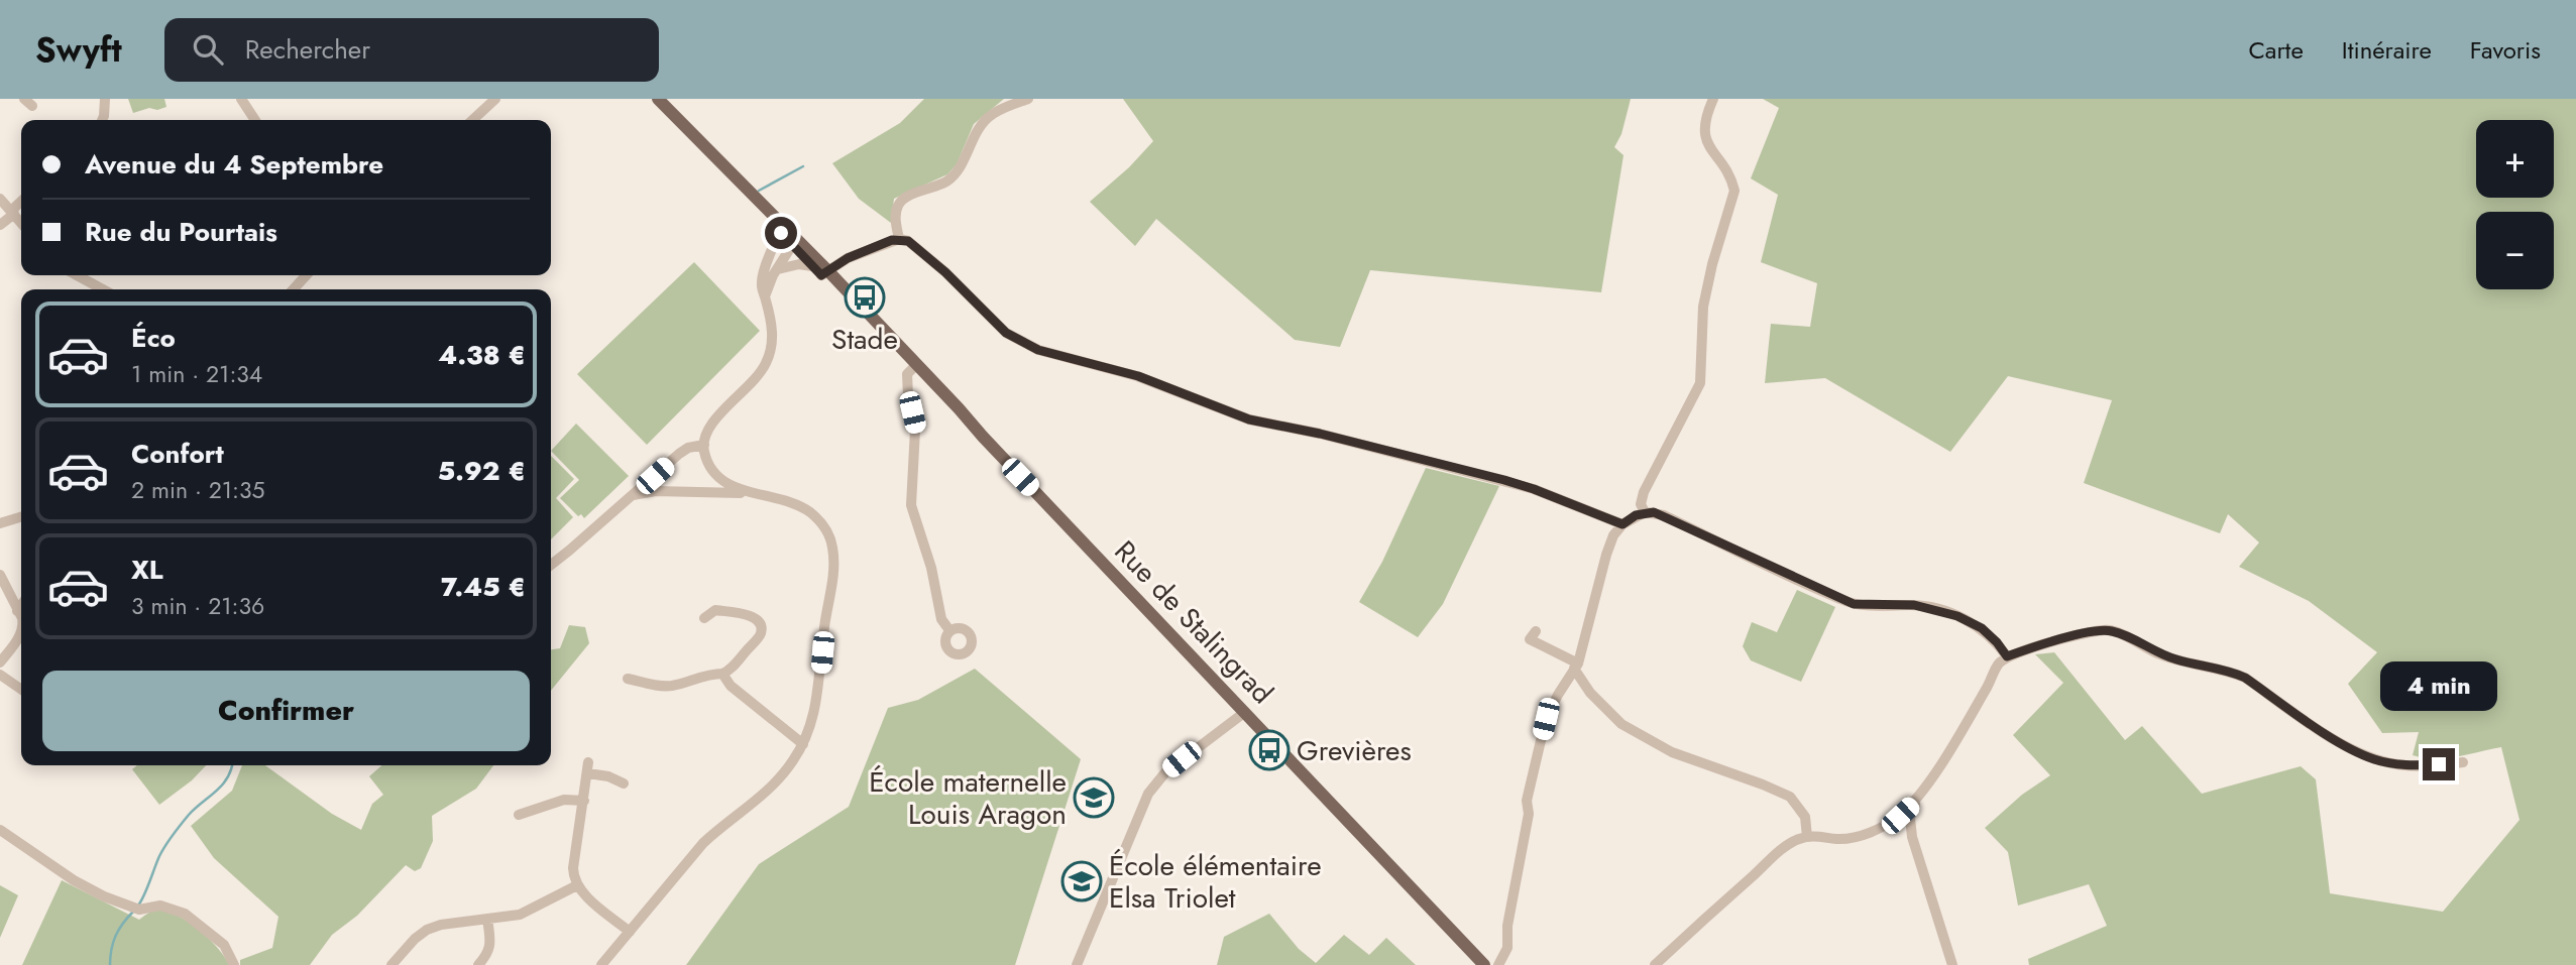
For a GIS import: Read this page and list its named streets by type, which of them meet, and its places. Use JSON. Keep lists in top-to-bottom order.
{
  "streets": {
    "main road": ["Rue de Stalingrad"]
  },
  "places": {
    "bus stop": ["Stade", "Grevières"],
    "school or university": ["École maternelle Louis Aragon", "École élémentaire Elsa Triolet"]
  },
  "page": {
    "header": "Swyft",
    "search": "Rechercher",
    "nav": ["Carte", "Itinéraire", "Favoris"],
    "map_buttons": ["+", "−"],
    "banner": ["Avenue du 4 Septembre", "Rue du Pourtais"],
    "list": [
      {
        "name": "Éco",
        "note": "1 min · 21:34",
        "value": "4.38 €"
      },
      {
        "name": "Confort",
        "note": "2 min · 21:35",
        "value": "5.92 €"
      },
      {
        "name": "XL",
        "note": "3 min · 21:36",
        "value": "7.45 €"
      }
    ],
    "buttons": "Confirmer",
    "bubble": "4 min"
  }
}
